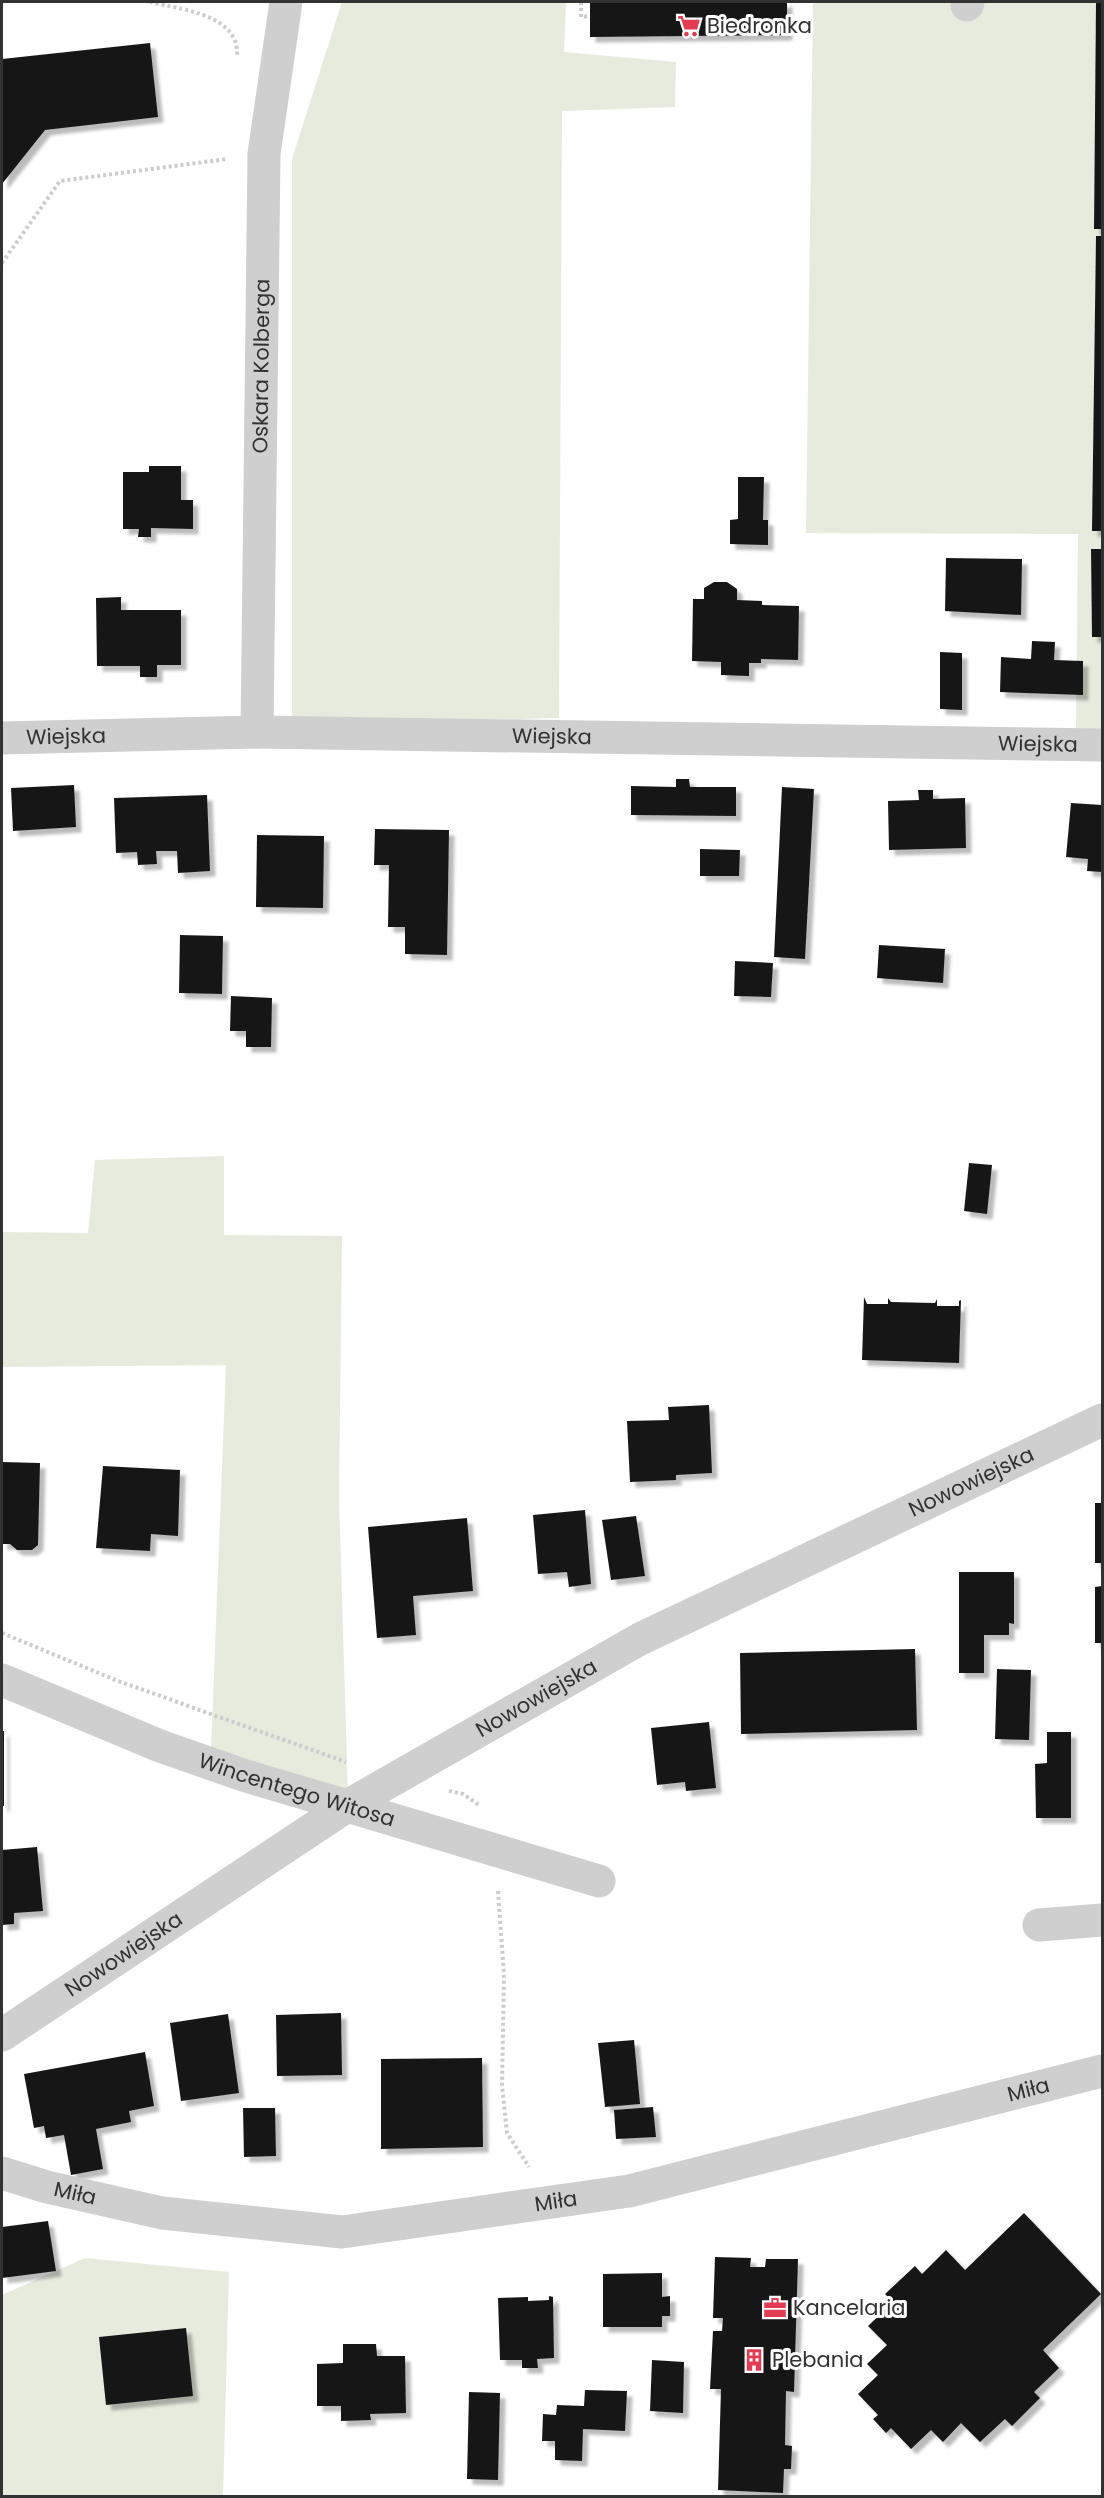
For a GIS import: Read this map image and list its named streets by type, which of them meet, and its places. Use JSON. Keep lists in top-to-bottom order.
{
  "streets": {
    "street": [
      "Oskara Kolberga",
      "Wiejska",
      "Nowowiejska",
      "Wincentego Witosa",
      "Miła"
    ]
  },
  "crossings": [
    ["Oskara Kolberga", "Wiejska"],
    ["Nowowiejska", "Wincentego Witosa"]
  ],
  "places": {
    "supermarket": ["Biedronka"],
    "office": ["Kancelaria"],
    "building": ["Plebania"]
  }
}
